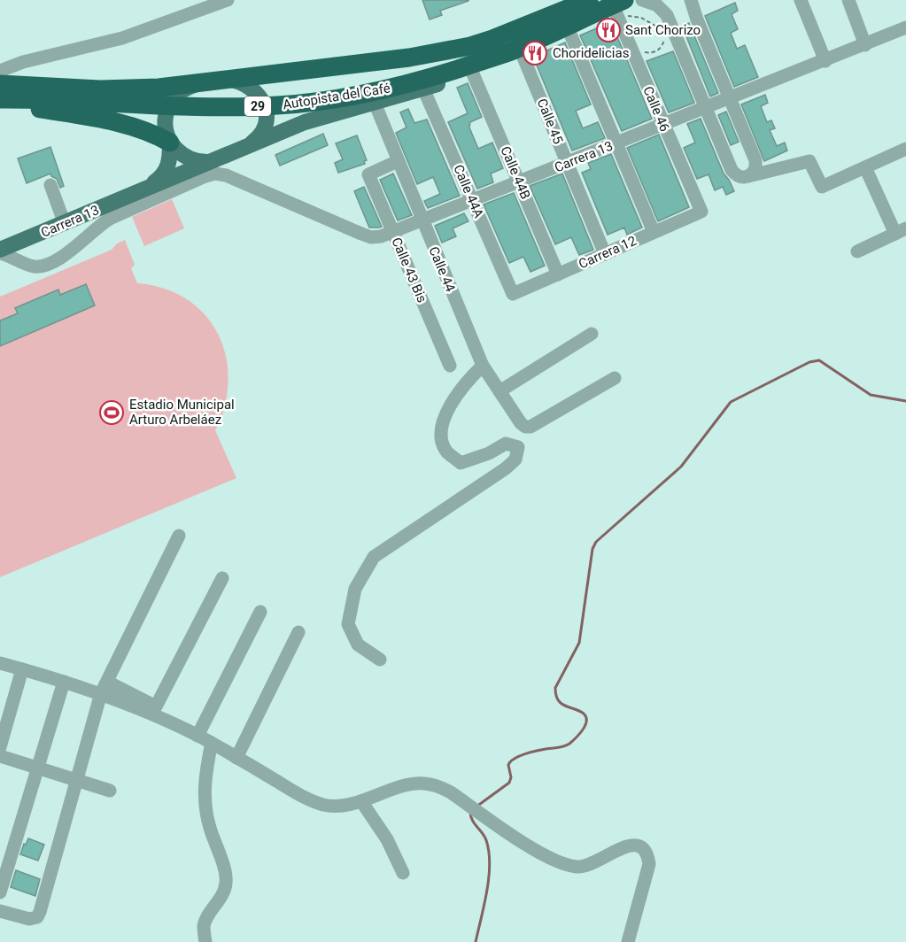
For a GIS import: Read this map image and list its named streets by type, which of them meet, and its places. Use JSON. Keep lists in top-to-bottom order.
{
  "streets": {
    "highway": ["Autopista del Café", "29"],
    "main road": ["Carrera 13"],
    "street": [
      "Calle 46",
      "Calle 45",
      "Calle 44B",
      "Calle 44A",
      "Carrera 12",
      "Calle 44",
      "Calle 43 Bis"
    ]
  },
  "crossings": [
    ["Autopista del Café", "Calle 46"],
    ["Autopista del Café", "Calle 45"],
    ["Autopista del Café", "Carrera 13"],
    ["29", "Carrera 13"],
    ["Calle 46", "Carrera 13"],
    ["Calle 46", "Carrera 12"],
    ["Calle 45", "Carrera 13"],
    ["Calle 45", "Carrera 12"],
    ["Carrera 13", "Calle 44B"],
    ["Carrera 13", "Calle 44A"],
    ["Carrera 13", "Calle 44"],
    ["Carrera 13", "Calle 43 Bis"],
    ["Calle 44B", "Carrera 12"],
    ["Calle 44A", "Carrera 12"],
    ["Calle 44", "Calle 43 Bis"]
  ],
  "places": {
    "restaurant": ["Sant Chorizo", "Choridelicias"],
    "sports": ["Estadio Municipal Arturo Arbeláez"]
  }
}
